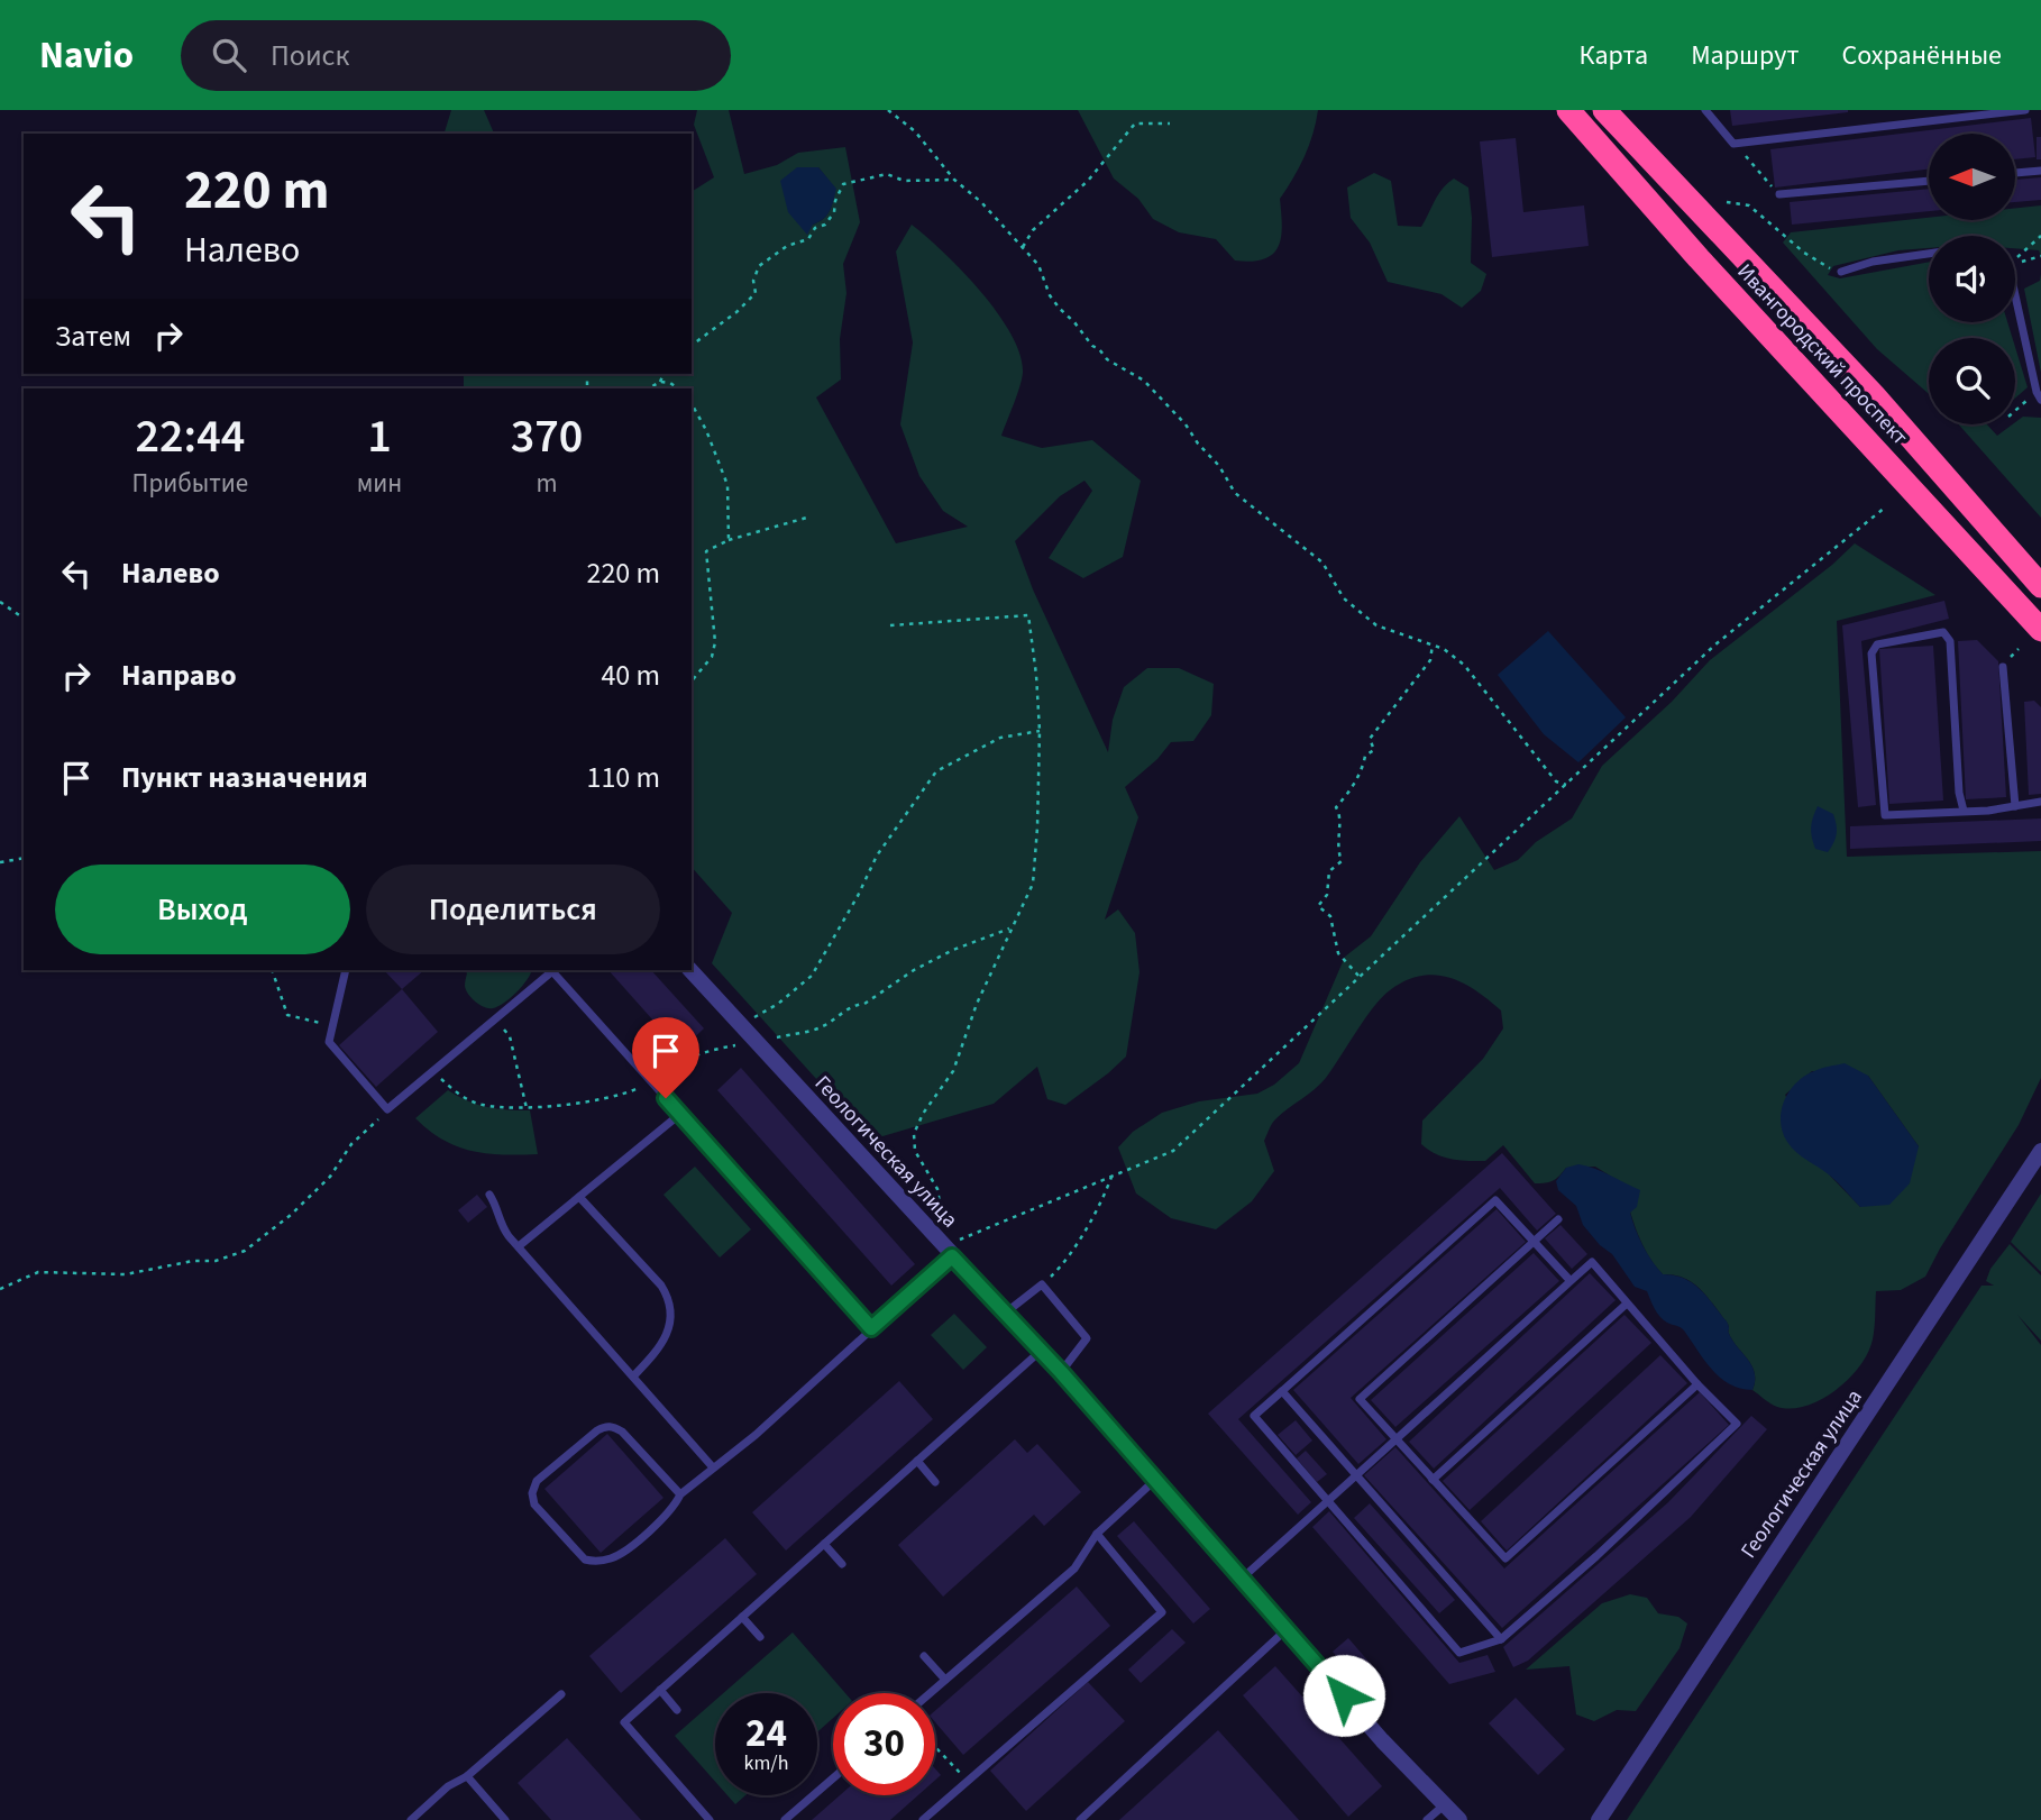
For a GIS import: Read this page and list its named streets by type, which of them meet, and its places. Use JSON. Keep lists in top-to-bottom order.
{
  "streets": {
    "highway": ["Ивангородский проспект"],
    "street": ["Геологическая улица"]
  },
  "north": "left",
  "page": {
    "header": "Navio",
    "search": "Поиск",
    "nav": ["Карта", "Маршрут", "Сохранённые"],
    "turn": ["220 m", "Налево"],
    "then": "Затем",
    "eta": [
      "22:44",
      "Прибытие",
      "1",
      "мин",
      "370",
      "m"
    ],
    "list": [
      {
        "name": "Налево",
        "value": "220 m"
      },
      {
        "name": "Направо",
        "value": "40 m"
      },
      {
        "name": "Пункт назначения",
        "value": "110 m"
      }
    ],
    "buttons": ["Выход", "Поделиться"],
    "speed": "24 km/h",
    "limit": "30"
  }
}
